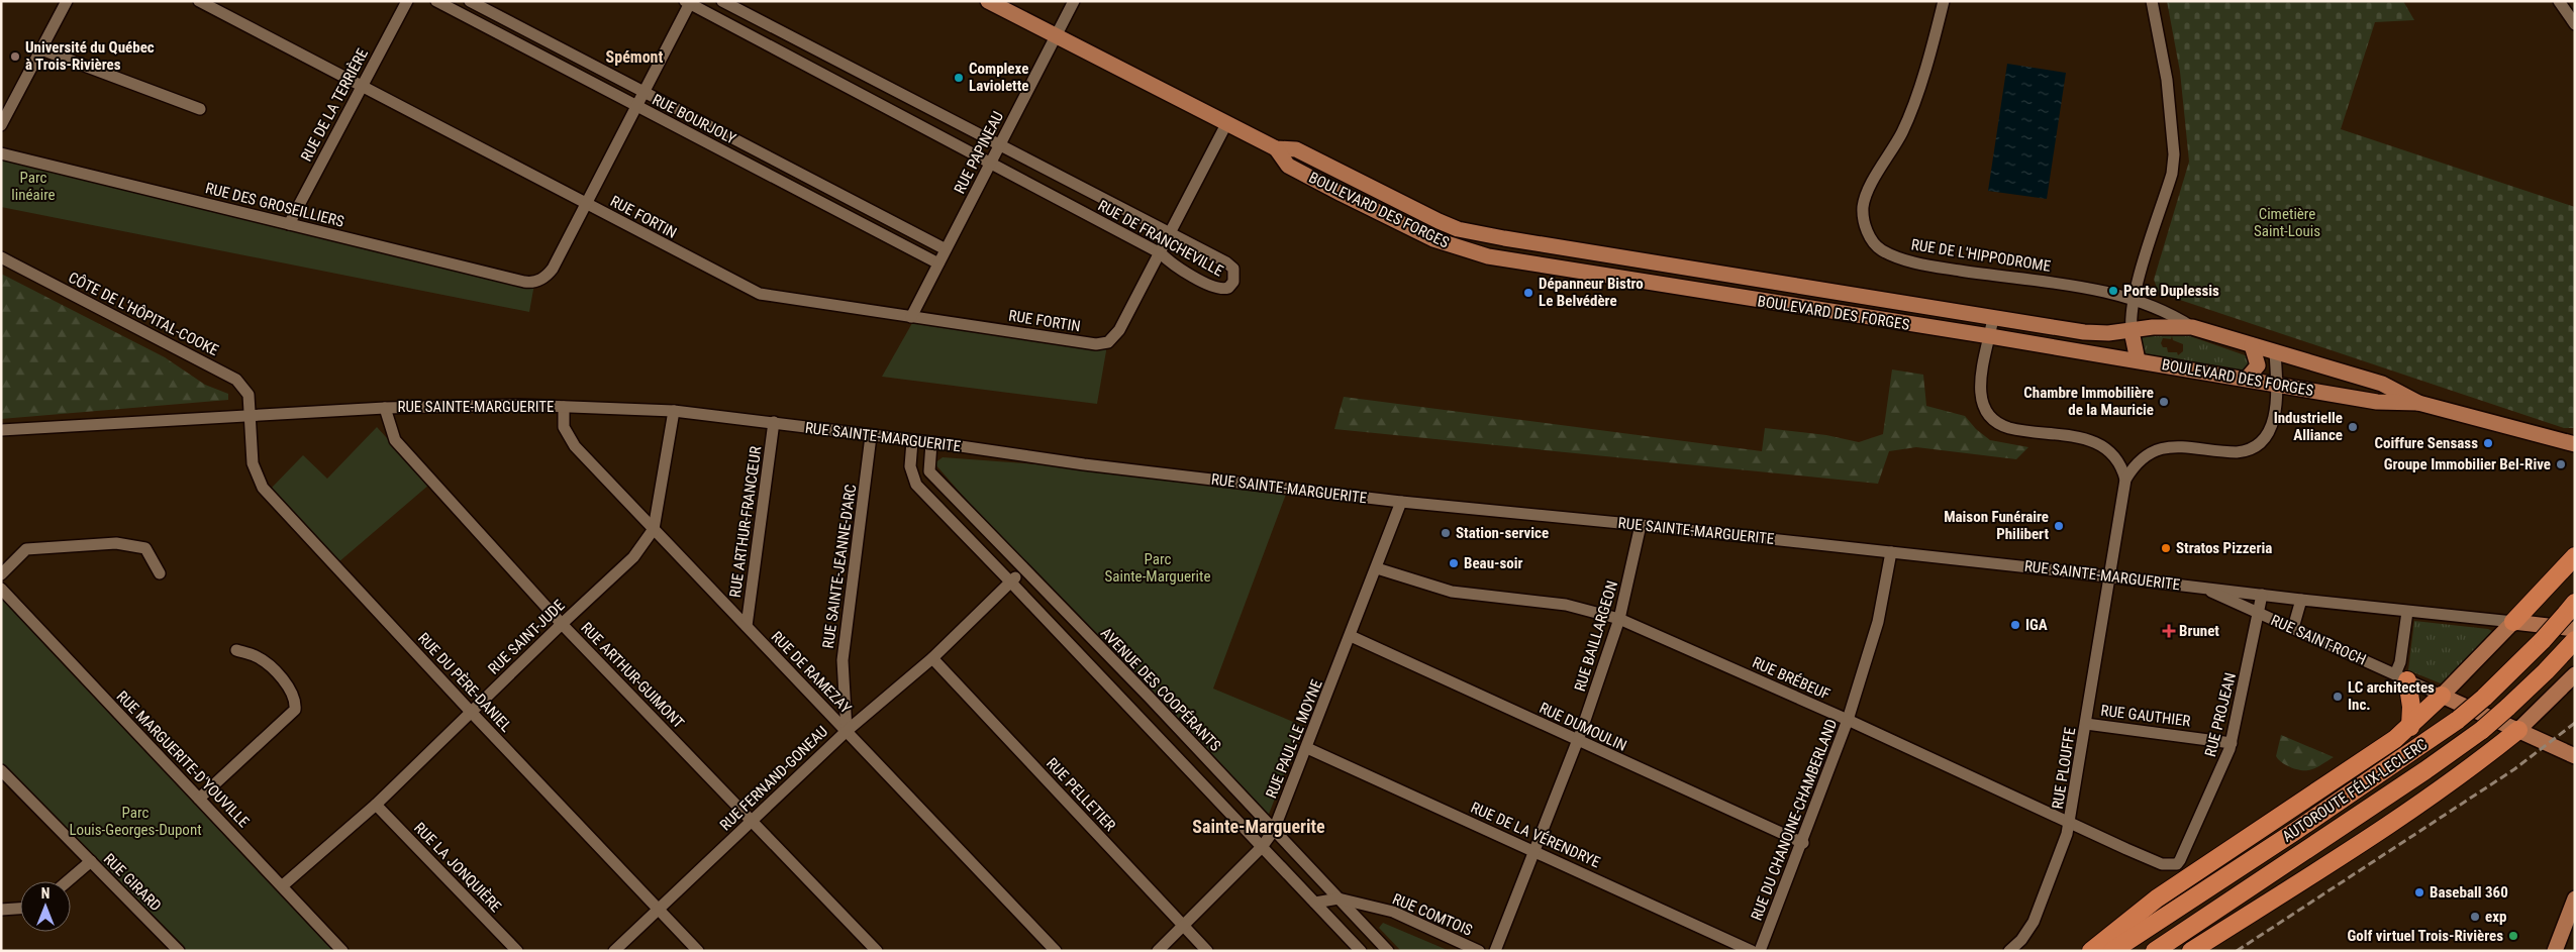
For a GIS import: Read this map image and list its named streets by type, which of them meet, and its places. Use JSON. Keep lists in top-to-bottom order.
{
  "streets": {
    "highway": ["AUTOROUTE FÉLIX-LECLERC"],
    "main road": ["BOULEVARD DES FORGES", "RUE SAINTE-MARGUERITE", "RUE SAINT-ROCH"],
    "street": [
      "RUE DE LA TERRIÈRE",
      "RUE BOURJOLY",
      "RUE PAPINEAU",
      "RUE DES GROSEILLIERS",
      "RUE FORTIN",
      "RUE DE FRANCHEVILLE",
      "RUE DE L'HIPPODROME",
      "CÔTE DE L'HÔPITAL-COOKE",
      "RUE ARTHUR-FRANCŒUR",
      "RUE SAINTE-JEANNE-D'ARC",
      "RUE BAILLARGEON",
      "RUE SAINT-JUDE",
      "RUE DE RAMEZAY",
      "RUE ARTHUR-GUIMONT",
      "RUE BRÉBEUF",
      "RUE DU PÈRE-DANIEL",
      "AVENUE DES COOPÉRANTS",
      "RUE PROJEAN",
      "RUE GAUTHIER",
      "RUE DUMOULIN",
      "RUE PAUL-LE MOYNE",
      "RUE MARGUERITE-D'YOUVILLE",
      "RUE PLOUFFE",
      "RUE FERNAND-GONEAU",
      "RUE PELLETIER",
      "RUE DU CHANOINE-CHAMBERLAND",
      "RUE DE LA VÉRENDRYE",
      "RUE LA JONQUIÈRE",
      "RUE GIRARD",
      "RUE COMTOIS"
    ]
  },
  "crossings": [
    ["RUE DE LA TERRIÈRE", "RUE DES GROSEILLIERS"],
    ["RUE DE LA TERRIÈRE", "RUE FORTIN"],
    ["RUE BOURJOLY", "RUE PAPINEAU"],
    ["RUE PAPINEAU", "BOULEVARD DES FORGES"],
    ["RUE PAPINEAU", "RUE FORTIN"],
    ["RUE PAPINEAU", "RUE DE FRANCHEVILLE"],
    ["RUE DES GROSEILLIERS", "RUE FORTIN"],
    ["BOULEVARD DES FORGES", "RUE DE L'HIPPODROME"],
    ["RUE FORTIN", "RUE DE FRANCHEVILLE"],
    ["CÔTE DE L'HÔPITAL-COOKE", "RUE SAINTE-MARGUERITE"],
    ["CÔTE DE L'HÔPITAL-COOKE", "RUE DU PÈRE-DANIEL"],
    ["RUE SAINTE-MARGUERITE", "RUE ARTHUR-FRANCŒUR"],
    ["RUE SAINTE-MARGUERITE", "RUE SAINTE-JEANNE-D'ARC"],
    ["RUE SAINTE-MARGUERITE", "RUE BAILLARGEON"],
    ["RUE SAINTE-MARGUERITE", "RUE SAINT-JUDE"],
    ["RUE SAINTE-MARGUERITE", "RUE SAINT-ROCH"],
    ["RUE SAINTE-MARGUERITE", "RUE DE RAMEZAY"],
    ["RUE SAINTE-MARGUERITE", "RUE ARTHUR-GUIMONT"],
    ["RUE SAINTE-MARGUERITE", "RUE DU PÈRE-DANIEL"],
    ["RUE SAINTE-MARGUERITE", "AVENUE DES COOPÉRANTS"],
    ["RUE SAINTE-MARGUERITE", "RUE PROJEAN"],
    ["RUE SAINTE-MARGUERITE", "RUE PAUL-LE MOYNE"],
    ["RUE SAINTE-MARGUERITE", "RUE PLOUFFE"],
    ["RUE SAINTE-MARGUERITE", "AUTOROUTE FÉLIX-LECLERC"],
    ["RUE SAINTE-MARGUERITE", "RUE DU CHANOINE-CHAMBERLAND"],
    ["RUE ARTHUR-FRANCŒUR", "RUE DE RAMEZAY"],
    ["RUE SAINTE-JEANNE-D'ARC", "RUE DE RAMEZAY"],
    ["RUE SAINTE-JEANNE-D'ARC", "RUE FERNAND-GONEAU"],
    ["RUE BAILLARGEON", "RUE BRÉBEUF"],
    ["RUE BAILLARGEON", "RUE DUMOULIN"],
    ["RUE BAILLARGEON", "RUE DE LA VÉRENDRYE"],
    ["RUE SAINT-JUDE", "RUE DE RAMEZAY"],
    ["RUE SAINT-JUDE", "RUE ARTHUR-GUIMONT"],
    ["RUE SAINT-JUDE", "RUE DU PÈRE-DANIEL"],
    ["RUE SAINT-JUDE", "RUE MARGUERITE-D'YOUVILLE"],
    ["RUE SAINT-JUDE", "RUE LA JONQUIÈRE"],
    ["RUE SAINT-ROCH", "RUE PROJEAN"],
    ["RUE DE RAMEZAY", "RUE FERNAND-GONEAU"],
    ["RUE ARTHUR-GUIMONT", "RUE FERNAND-GONEAU"],
    ["RUE BRÉBEUF", "RUE PROJEAN"],
    ["RUE BRÉBEUF", "RUE PAUL-LE MOYNE"],
    ["RUE BRÉBEUF", "RUE PLOUFFE"],
    ["RUE BRÉBEUF", "RUE DU CHANOINE-CHAMBERLAND"],
    ["RUE DU PÈRE-DANIEL", "RUE FERNAND-GONEAU"],
    ["AVENUE DES COOPÉRANTS", "RUE PAUL-LE MOYNE"],
    ["AVENUE DES COOPÉRANTS", "RUE FERNAND-GONEAU"],
    ["AVENUE DES COOPÉRANTS", "RUE COMTOIS"],
    ["RUE PROJEAN", "RUE GAUTHIER"],
    ["RUE GAUTHIER", "RUE PLOUFFE"],
    ["RUE DUMOULIN", "RUE PAUL-LE MOYNE"],
    ["RUE DUMOULIN", "RUE DU CHANOINE-CHAMBERLAND"],
    ["RUE PAUL-LE MOYNE", "RUE PELLETIER"],
    ["RUE PAUL-LE MOYNE", "RUE DE LA VÉRENDRYE"],
    ["RUE FERNAND-GONEAU", "RUE PELLETIER"]
  ],
  "districts": ["Spémont", "Sainte-Marguerite"],
  "parks": [
    "Parc linéaire",
    "Cimetière Saint-Louis",
    "Parc Sainte-Marguerite",
    "Parc Louis-Georges-Dupont"
  ],
  "places": {
    "other": [
      "Université du Québec à Trois-Rivières",
      "Complexe Laviolette",
      "Porte Duplessis",
      "Dépanneur Bistro Le Belvédère",
      "Chambre Immobilière de la Mauricie",
      "Industrielle Alliance",
      "Coiffure Sensass",
      "Groupe Immobilier Bel-Rive",
      "Maison Funéraire Philibert",
      "Station-service",
      "Stratos Pizzeria",
      "Beau-soir",
      "IGA",
      "LC architectes Inc.",
      "Baseball 360",
      "exp",
      "Golf virtuel Trois-Rivières"
    ],
    "health": ["Brunet"]
  },
  "north": "top"
}
